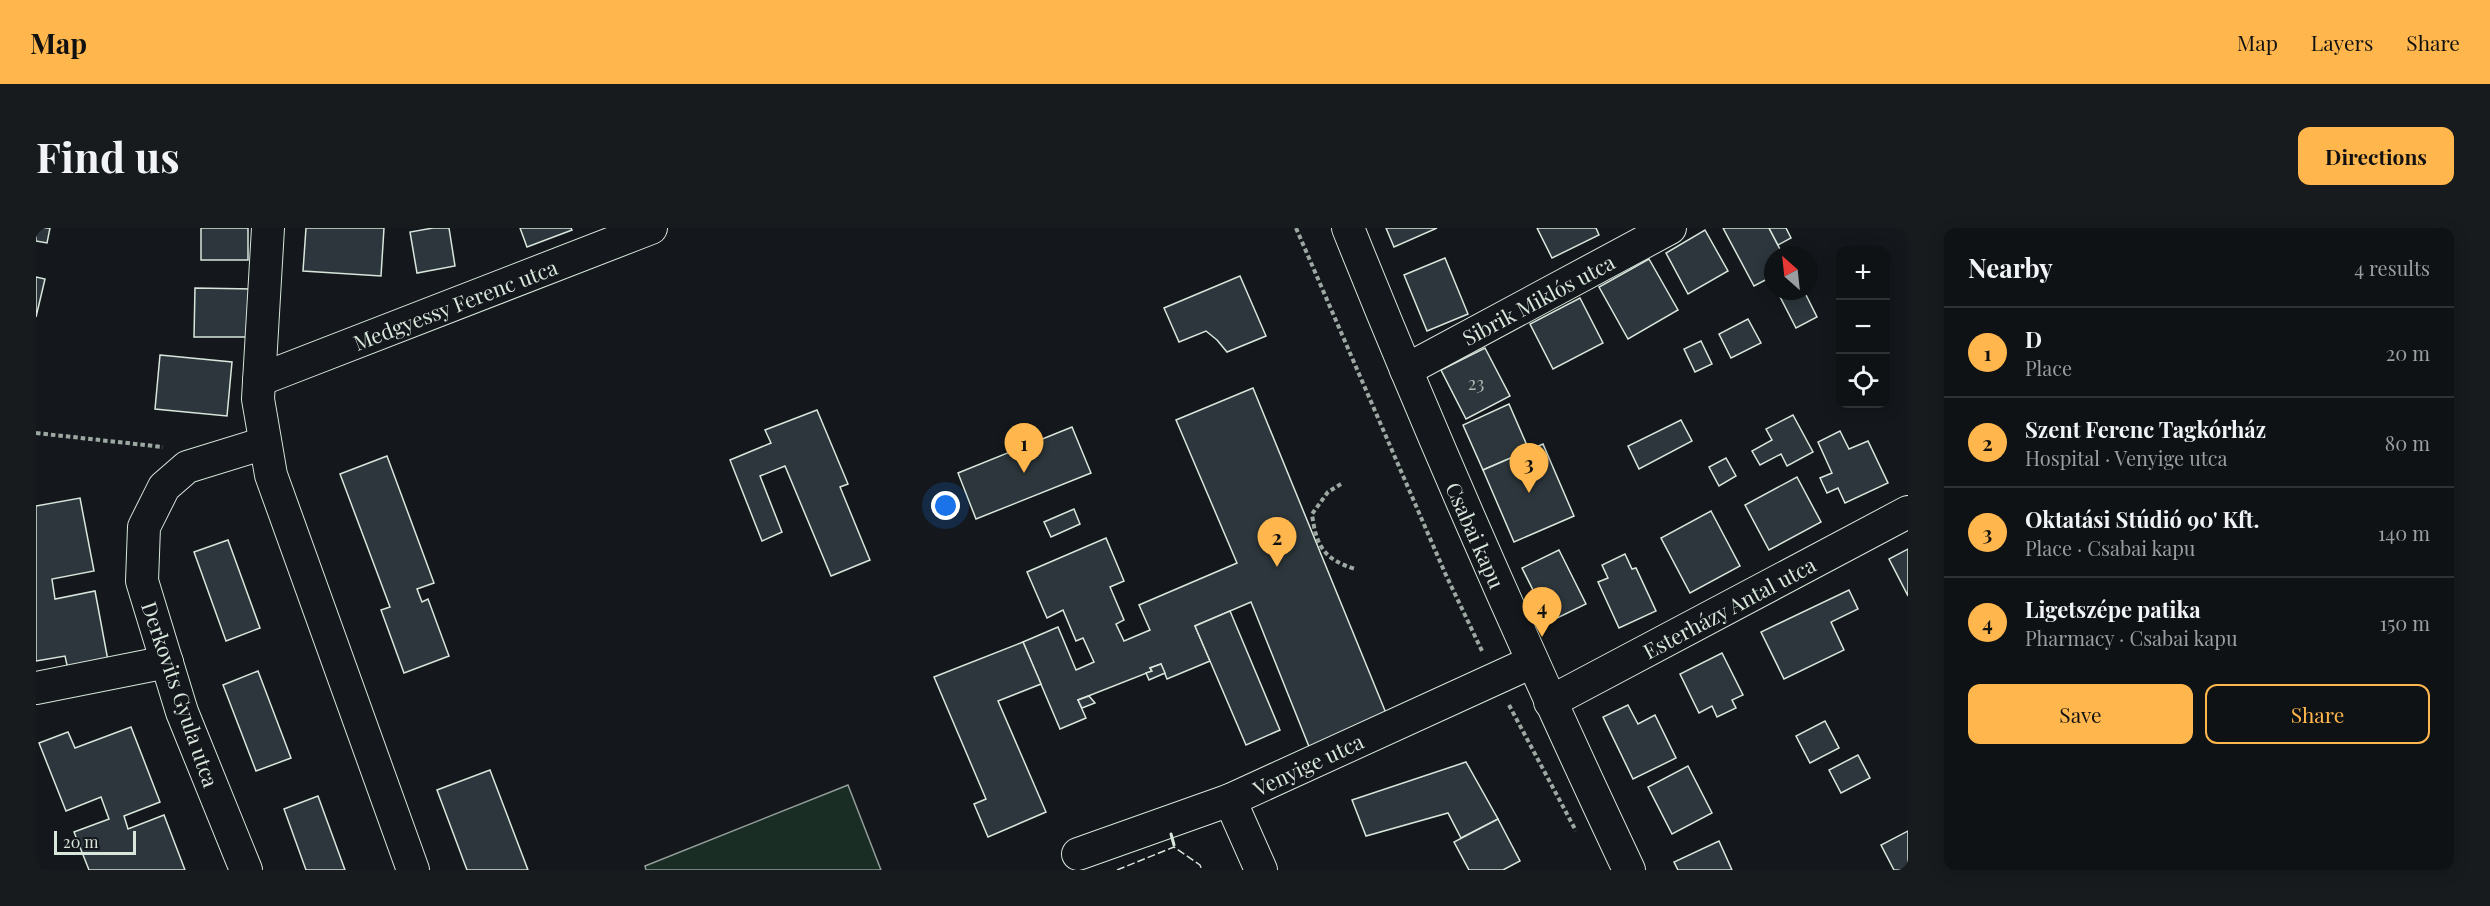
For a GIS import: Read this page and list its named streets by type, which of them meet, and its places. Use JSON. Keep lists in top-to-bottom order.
{
  "streets": {
    "street": [
      "Sibrik Miklós utca",
      "Medgyessy Ferenc utca",
      "Csabai kapu",
      "Esterházy Antal utca",
      "Derkovits Gyula utca",
      "Venyige utca"
    ]
  },
  "crossings": [
    ["Sibrik Miklós utca", "Csabai kapu"],
    ["Csabai kapu", "Esterházy Antal utca"],
    ["Csabai kapu", "Venyige utca"]
  ],
  "house_numbers": ["23"],
  "scale_bar": "20 m",
  "north": "top left",
  "page": {
    "header": "Map",
    "nav": ["Map", "Layers", "Share"],
    "buttons": [
      "Directions",
      ["Save", "Share"]
    ],
    "title": "Find us",
    "heading": ["Nearby", "4 results"],
    "map_buttons": ["+", "−"],
    "list": [
      {
        "mark": "1",
        "name": "D",
        "note": "Place",
        "value": "20 m"
      },
      {
        "mark": "2",
        "name": "Szent Ferenc Tagkórház",
        "note": "Hospital · Venyige utca",
        "value": "80 m"
      },
      {
        "mark": "3",
        "name": "Oktatási Stúdió 90' Kft.",
        "note": "Place · Csabai kapu",
        "value": "140 m"
      },
      {
        "mark": "4",
        "name": "Ligetszépe patika",
        "note": "Pharmacy · Csabai kapu",
        "value": "150 m"
      }
    ],
    "pins": [
      "1",
      "3",
      "2",
      "4"
    ],
    "scale": "20 m"
  }
}
